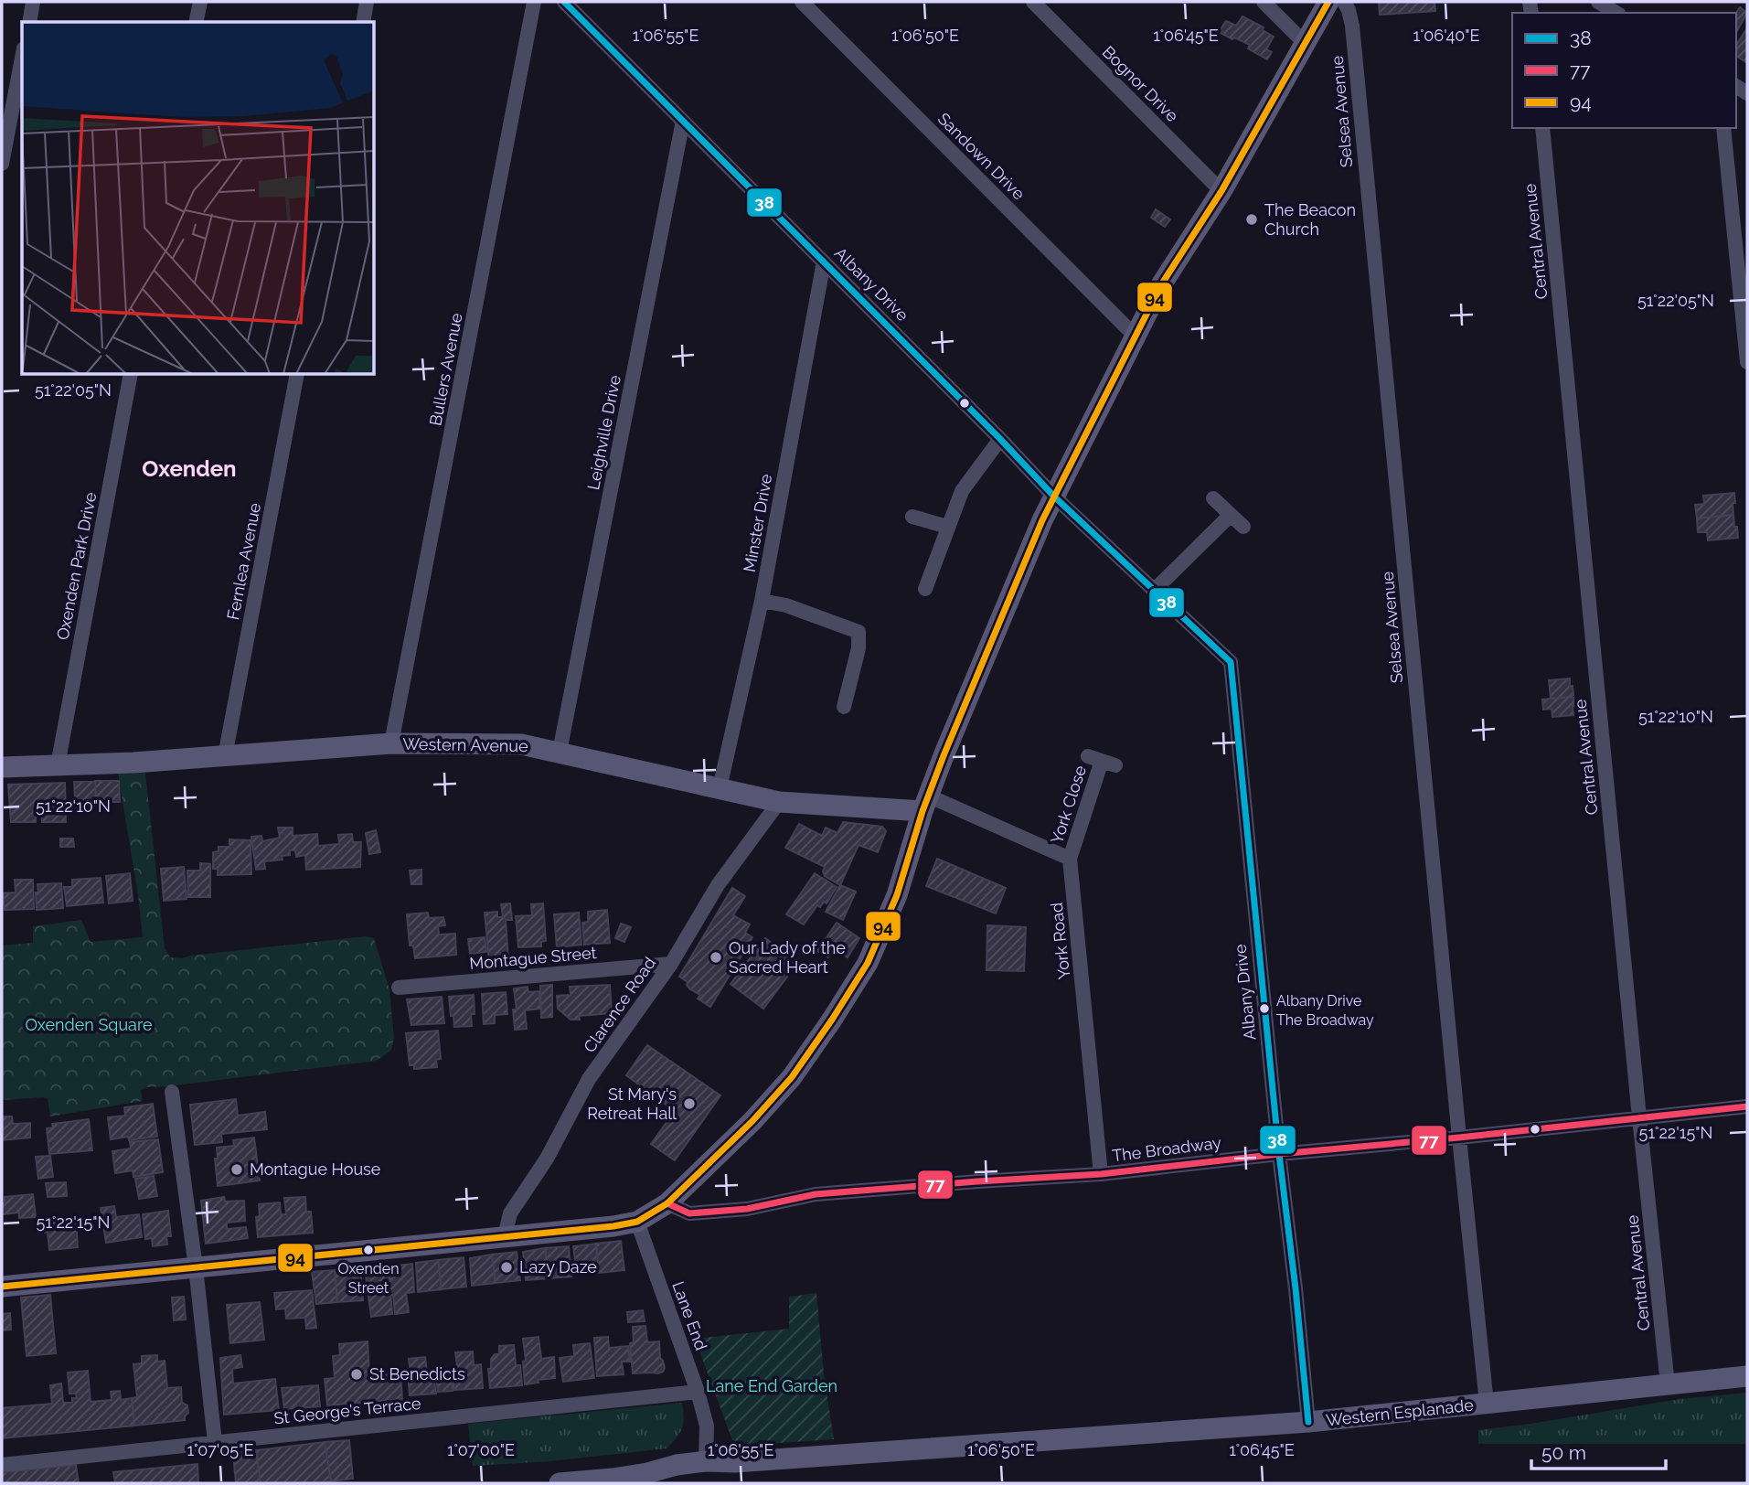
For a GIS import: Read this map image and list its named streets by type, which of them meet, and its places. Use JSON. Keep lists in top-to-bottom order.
{
  "streets": {
    "street": [
      "Bognor Drive",
      "Selsea Avenue",
      "Sandown Drive",
      "Central Avenue",
      "Albany Drive",
      "Bullers Avenue",
      "Leighville Drive",
      "Minster Drive",
      "Fernlea Avenue",
      "Oxenden Park Drive",
      "Western Avenue",
      "York Close",
      "York Road",
      "Montague Street",
      "Clarence Road",
      "The Broadway",
      "Lane End",
      "St George's Terrace",
      "Western Esplanade"
    ]
  },
  "crossings": [
    ["Selsea Avenue", "The Broadway"],
    ["Selsea Avenue", "Western Esplanade"],
    ["Central Avenue", "The Broadway"],
    ["Central Avenue", "Western Esplanade"],
    ["Albany Drive", "Leighville Drive"],
    ["Albany Drive", "Minster Drive"],
    ["Albany Drive", "The Broadway"],
    ["Albany Drive", "Western Esplanade"],
    ["Bullers Avenue", "Western Avenue"],
    ["Leighville Drive", "Western Avenue"],
    ["Minster Drive", "Western Avenue"],
    ["Fernlea Avenue", "Western Avenue"],
    ["Oxenden Park Drive", "Western Avenue"],
    ["Western Avenue", "Clarence Road"],
    ["York Close", "York Road"],
    ["York Road", "The Broadway"],
    ["Montague Street", "Clarence Road"],
    ["Lane End", "St George's Terrace"],
    ["Lane End", "Western Esplanade"]
  ],
  "districts": ["Oxenden"],
  "parks": ["Oxenden Square", "Lane End Garden"],
  "places": [
    "The Beacon Church",
    "Our Lady of the Sacred Heart",
    "Albany Drive The Broadway",
    "St Mary's Retreat Hall",
    "Montague House",
    "Oxenden Street",
    "Lazy Daze",
    "St Benedicts"
  ],
  "lines": ["transit line 38", "transit line 94", "transit line 77"],
  "legend": ["38", "77", "94"],
  "scale_bar": "50 m",
  "coordinates": [
    "1°06'55\"E",
    "1°06'50\"E",
    "1°06'45\"E",
    "1°06'40\"E",
    "51°22'05\"N",
    "51°22'10\"N",
    "51°22'15\"N",
    "1°07'05\"E",
    "1°07'00\"E"
  ]
}
